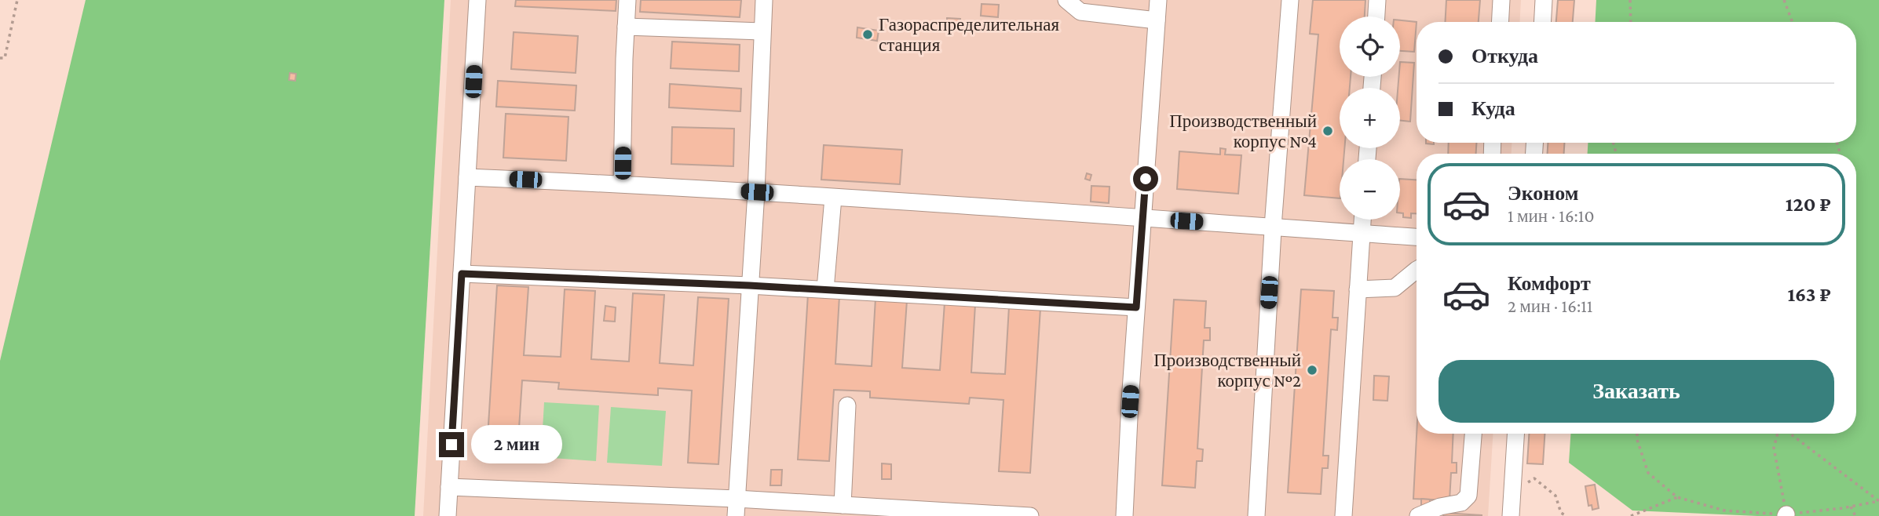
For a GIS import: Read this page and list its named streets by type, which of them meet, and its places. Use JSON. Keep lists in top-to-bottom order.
{
  "places": ["Газораспределительная станция", "Производственный корпус №4", "Производственный корпус №2"],
  "page": {
    "map_buttons": ["+", "−"],
    "banner": ["Откуда", "Куда"],
    "list": [
      {
        "name": "Эконом",
        "note": "1 мин · 16:10",
        "value": "120 ₽"
      },
      {
        "name": "Комфорт",
        "note": "2 мин · 16:11",
        "value": "163 ₽"
      }
    ],
    "buttons": "Заказать",
    "bubble": "2 мин"
  }
}
